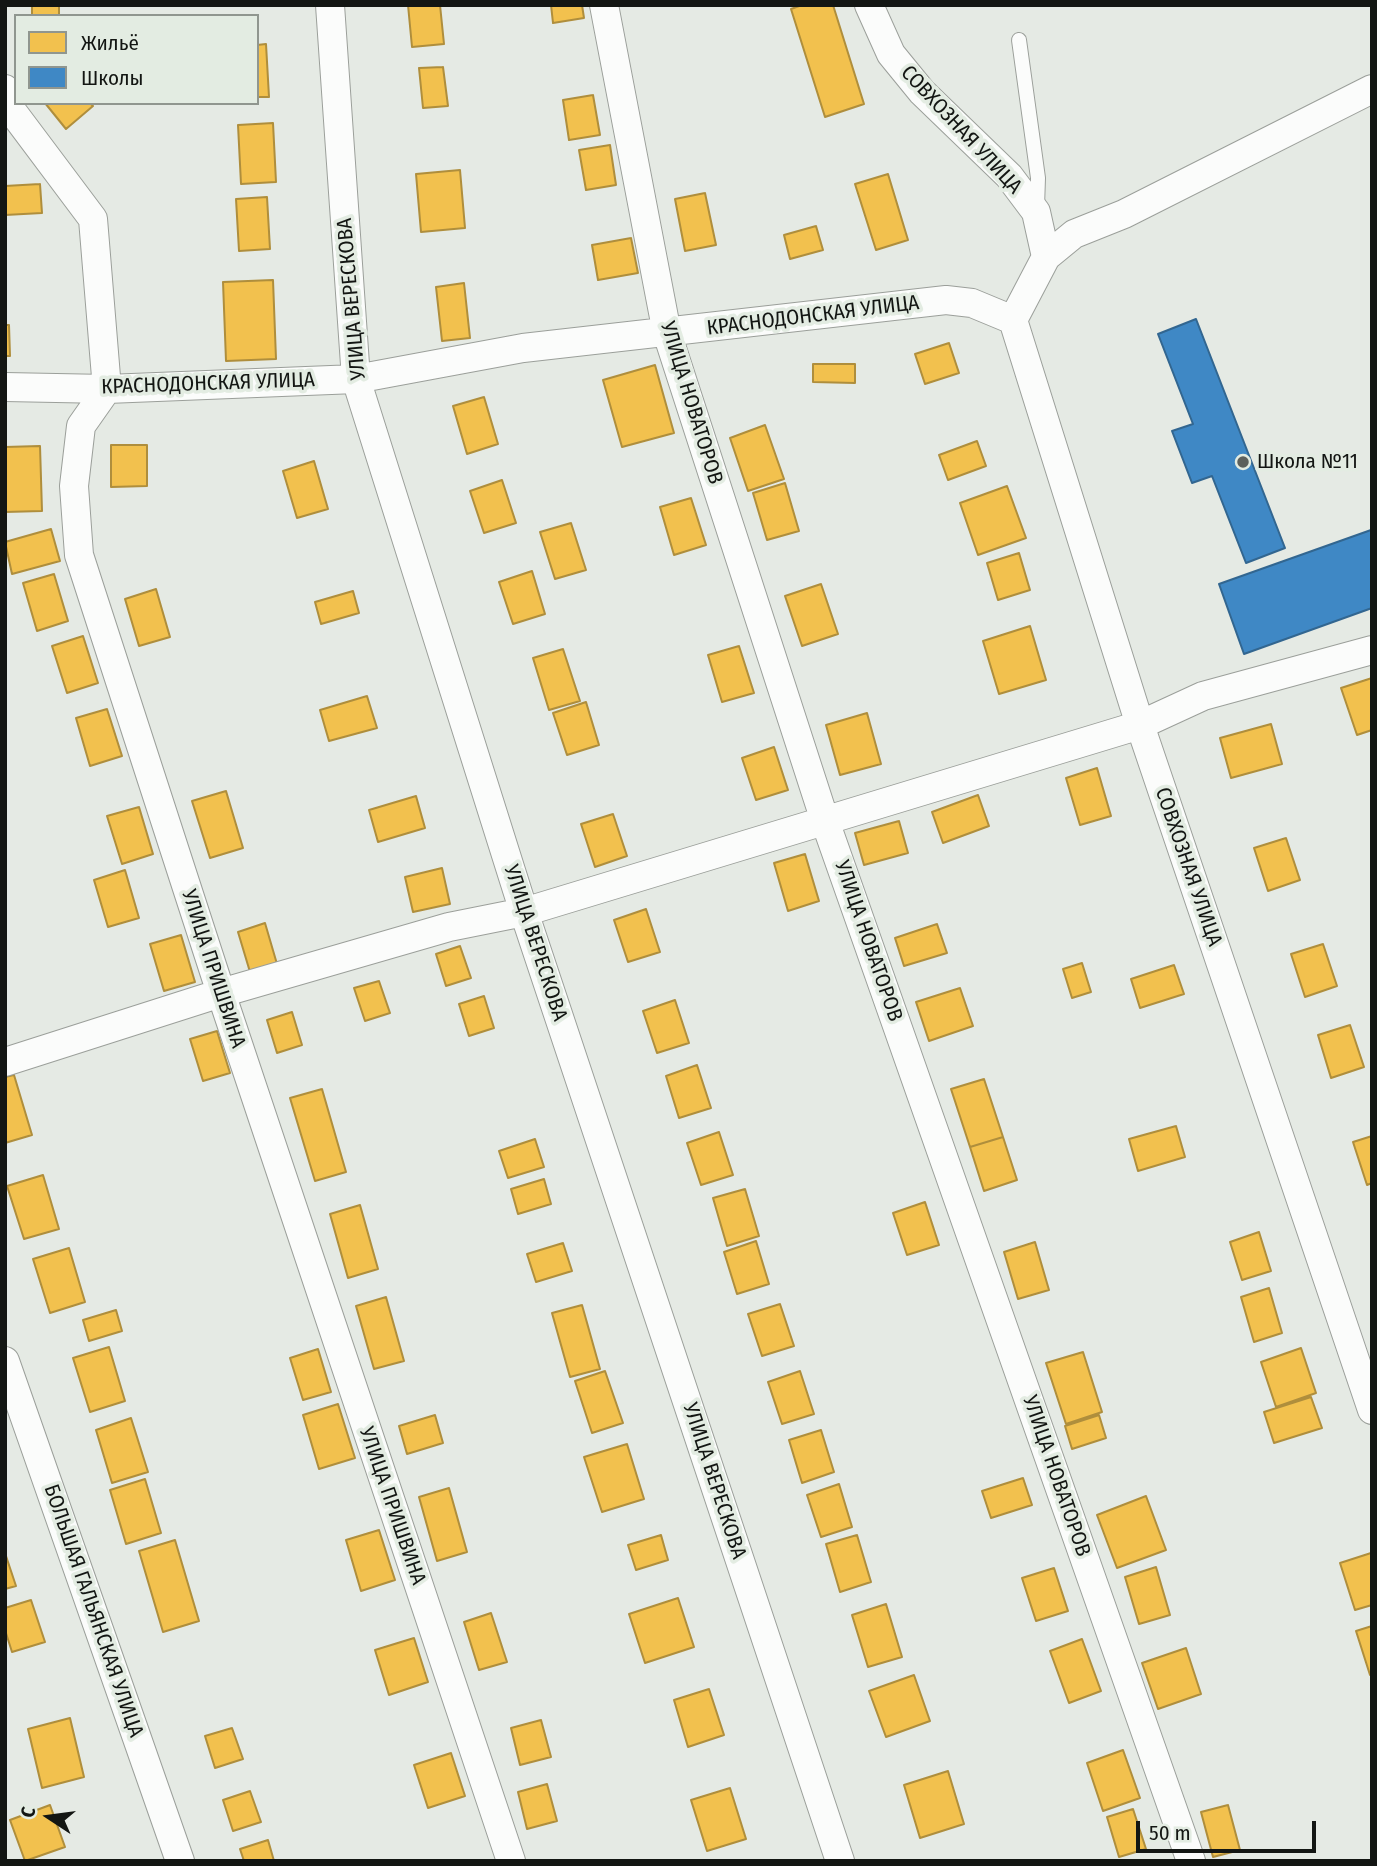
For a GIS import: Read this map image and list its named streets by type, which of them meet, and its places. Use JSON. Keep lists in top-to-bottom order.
{
  "streets": {
    "street": [
      "СОВХОЗНАЯ УЛИЦА",
      "УЛИЦА ВЕРЕСКОВА",
      "КРАСНОДОНСКАЯ УЛИЦА",
      "УЛИЦА НОВАТОРОВ",
      "УЛИЦА ПРИШВИНА",
      "БОЛЬШАЯ ГАЛЬЯНСКАЯ УЛИЦА"
    ]
  },
  "crossings": [
    ["СОВХОЗНАЯ УЛИЦА", "КРАСНОДОНСКАЯ УЛИЦА"],
    ["УЛИЦА ВЕРЕСКОВА", "КРАСНОДОНСКАЯ УЛИЦА"],
    ["КРАСНОДОНСКАЯ УЛИЦА", "УЛИЦА НОВАТОРОВ"],
    ["КРАСНОДОНСКАЯ УЛИЦА", "УЛИЦА ПРИШВИНА"]
  ],
  "places": ["Школа №11"],
  "legend": ["Жильё", "Школы"],
  "scale_bar": "50 m",
  "north": "left"
}
